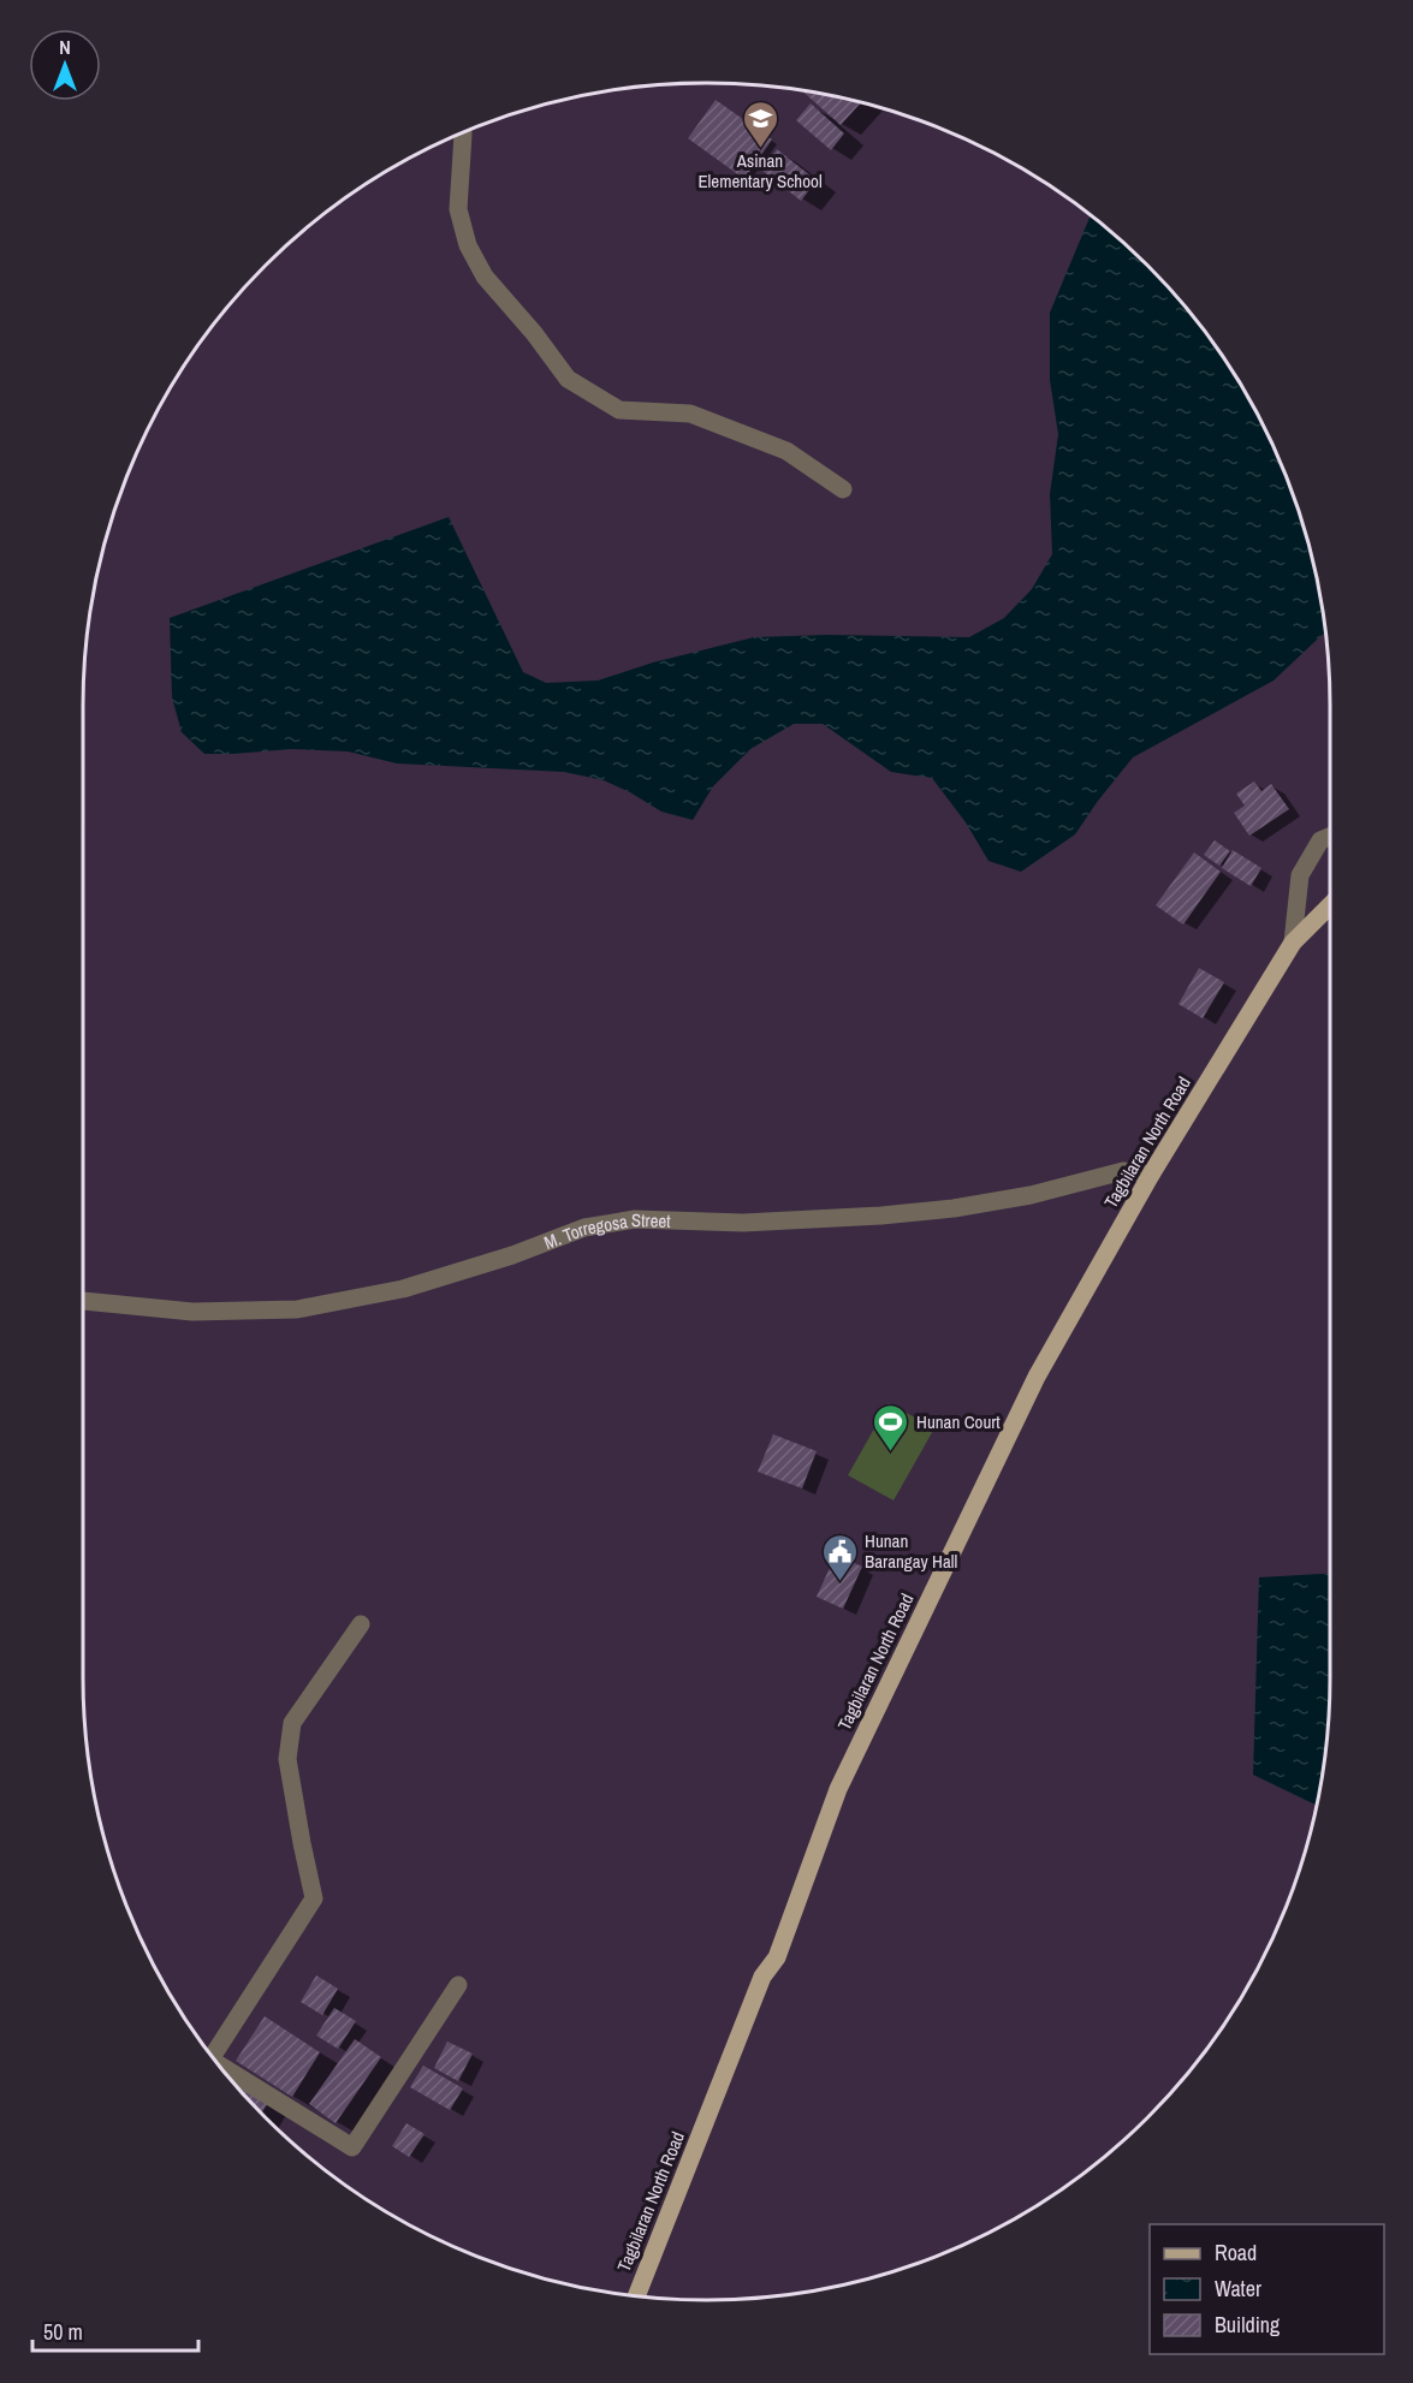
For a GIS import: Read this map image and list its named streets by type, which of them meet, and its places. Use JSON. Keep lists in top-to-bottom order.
{
  "streets": {
    "main road": ["Tagbilaran North Road"],
    "street": ["M. Torregosa Street"]
  },
  "crossings": [
    ["Tagbilaran North Road", "M. Torregosa Street"]
  ],
  "places": {
    "school or university": ["Asinan Elementary School"],
    "sports": ["Hunan Court"],
    "public building": ["Hunan Barangay Hall"]
  },
  "legend": ["Road", "Water", "Building"],
  "scale_bar": "50 m",
  "north": "top"
}
